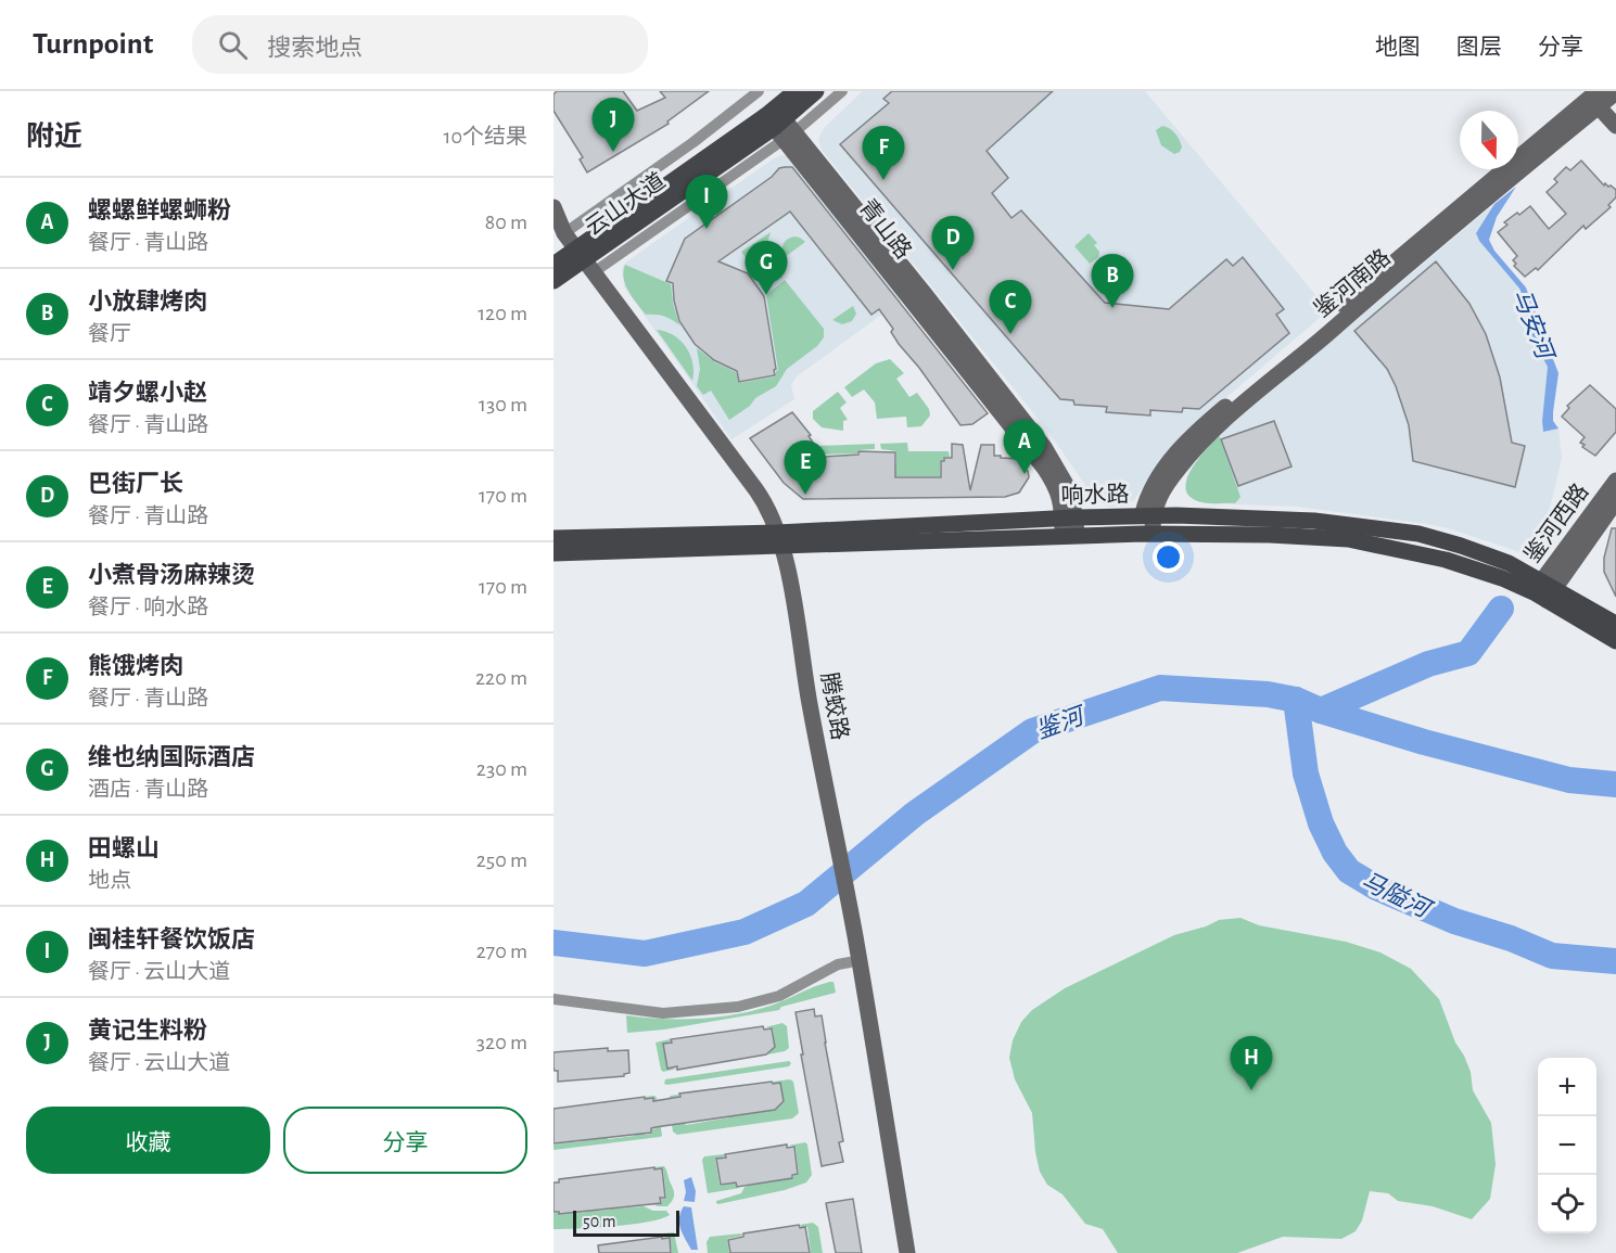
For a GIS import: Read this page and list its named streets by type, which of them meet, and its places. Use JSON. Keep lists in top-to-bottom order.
{
  "streets": {
    "main road": [
      "云山大道",
      "青山路",
      "鉴河南路",
      "响水路",
      "鉴河西路",
      "腾蛟路"
    ]
  },
  "crossings": [
    ["云山大道", "青山路"],
    ["云山大道", "腾蛟路"],
    ["青山路", "响水路"],
    ["鉴河南路", "响水路"],
    ["响水路", "鉴河西路"],
    ["响水路", "腾蛟路"]
  ],
  "water": ["马安河", "鉴河", "马隘河"],
  "scale_bar": "50 m",
  "north": "bottom",
  "page": {
    "header": "Turnpoint",
    "search": "搜索地点",
    "nav": ["地图", "图层", "分享"],
    "heading": ["附近", "10个结果"],
    "pins": [
      "J",
      "F",
      "I",
      "D",
      "G",
      "B",
      "C",
      "A",
      "E",
      "H"
    ],
    "list": [
      {
        "mark": "A",
        "name": "螺螺鲜螺蛳粉",
        "note": "餐厅 · 青山路",
        "value": "80 m"
      },
      {
        "mark": "B",
        "name": "小放肆烤肉",
        "note": "餐厅",
        "value": "120 m"
      },
      {
        "mark": "C",
        "name": "靖夕螺小赵",
        "note": "餐厅 · 青山路",
        "value": "130 m"
      },
      {
        "mark": "D",
        "name": "巴街厂长",
        "note": "餐厅 · 青山路",
        "value": "170 m"
      },
      {
        "mark": "E",
        "name": "小煮骨汤麻辣烫",
        "note": "餐厅 · 响水路",
        "value": "170 m"
      },
      {
        "mark": "F",
        "name": "熊饿烤肉",
        "note": "餐厅 · 青山路",
        "value": "220 m"
      },
      {
        "mark": "G",
        "name": "维也纳国际酒店",
        "note": "酒店 · 青山路",
        "value": "230 m"
      },
      {
        "mark": "H",
        "name": "田螺山",
        "note": "地点",
        "value": "250 m"
      },
      {
        "mark": "I",
        "name": "闽桂轩餐饮饭店",
        "note": "餐厅 · 云山大道",
        "value": "270 m"
      },
      {
        "mark": "J",
        "name": "黄记生料粉",
        "note": "餐厅 · 云山大道",
        "value": "320 m"
      }
    ],
    "map_buttons": ["+", "−"],
    "buttons": ["收藏", "分享"],
    "scale": "50 m"
  }
}
